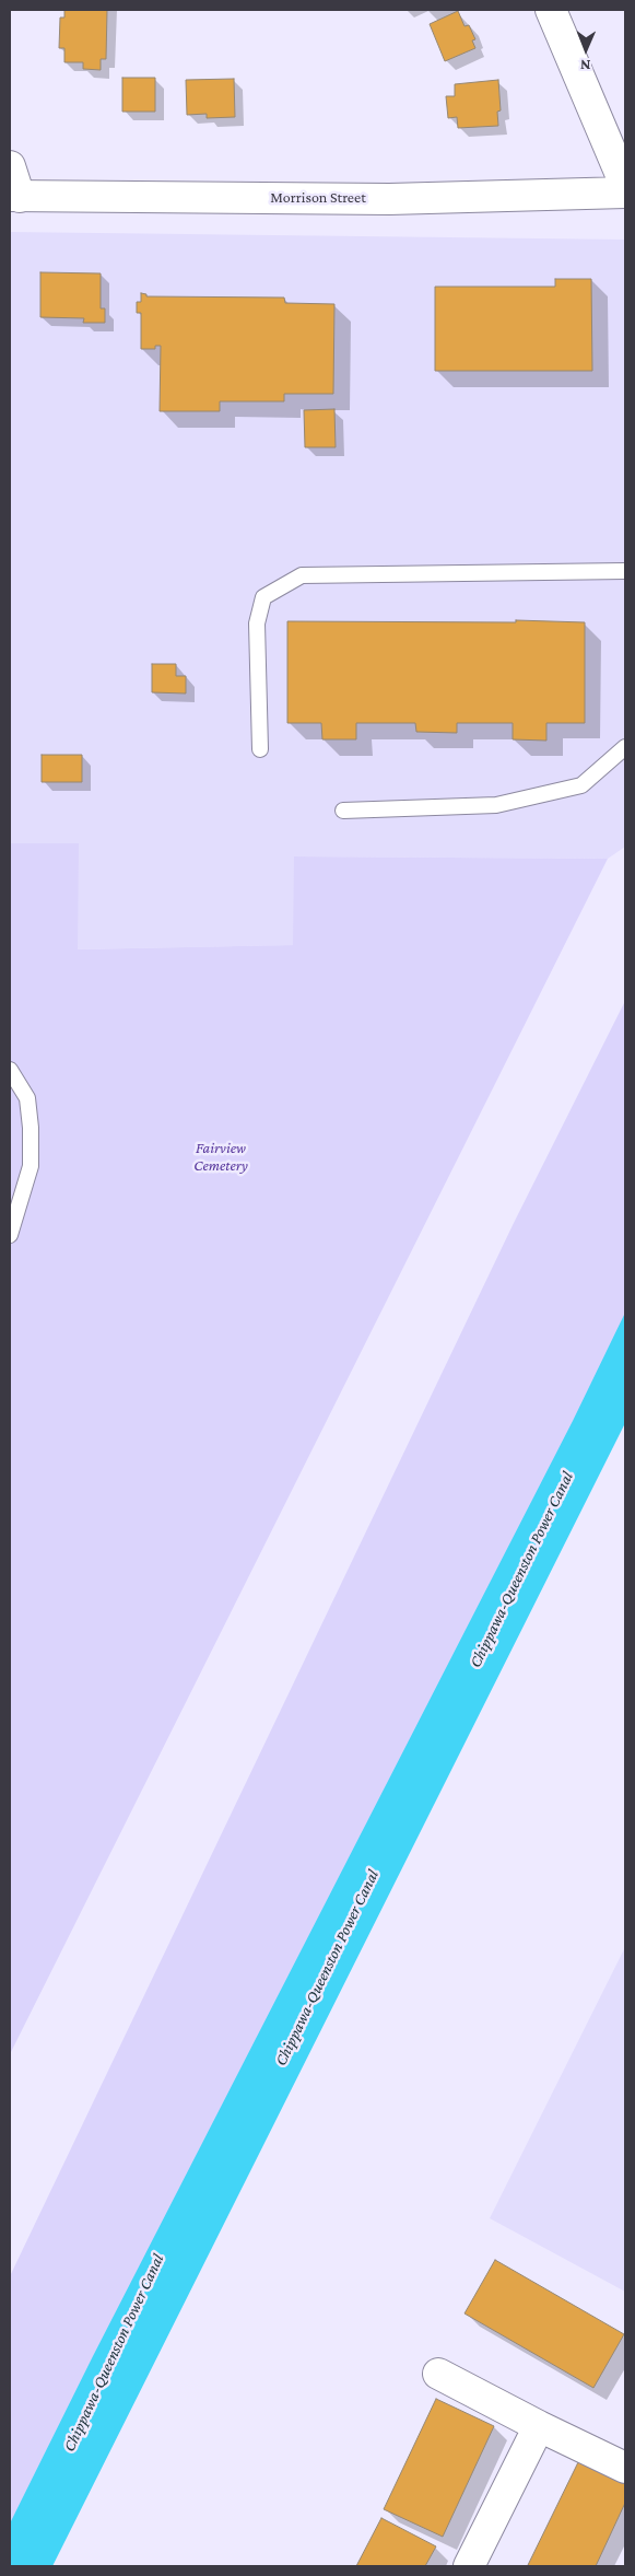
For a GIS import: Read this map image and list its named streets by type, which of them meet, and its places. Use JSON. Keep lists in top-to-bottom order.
{
  "streets": {
    "street": ["Morrison Street"]
  },
  "water": ["Chippawa-Queenston Power Canal"],
  "parks": ["Fairview Cemetery"],
  "north": "bottom"
}
